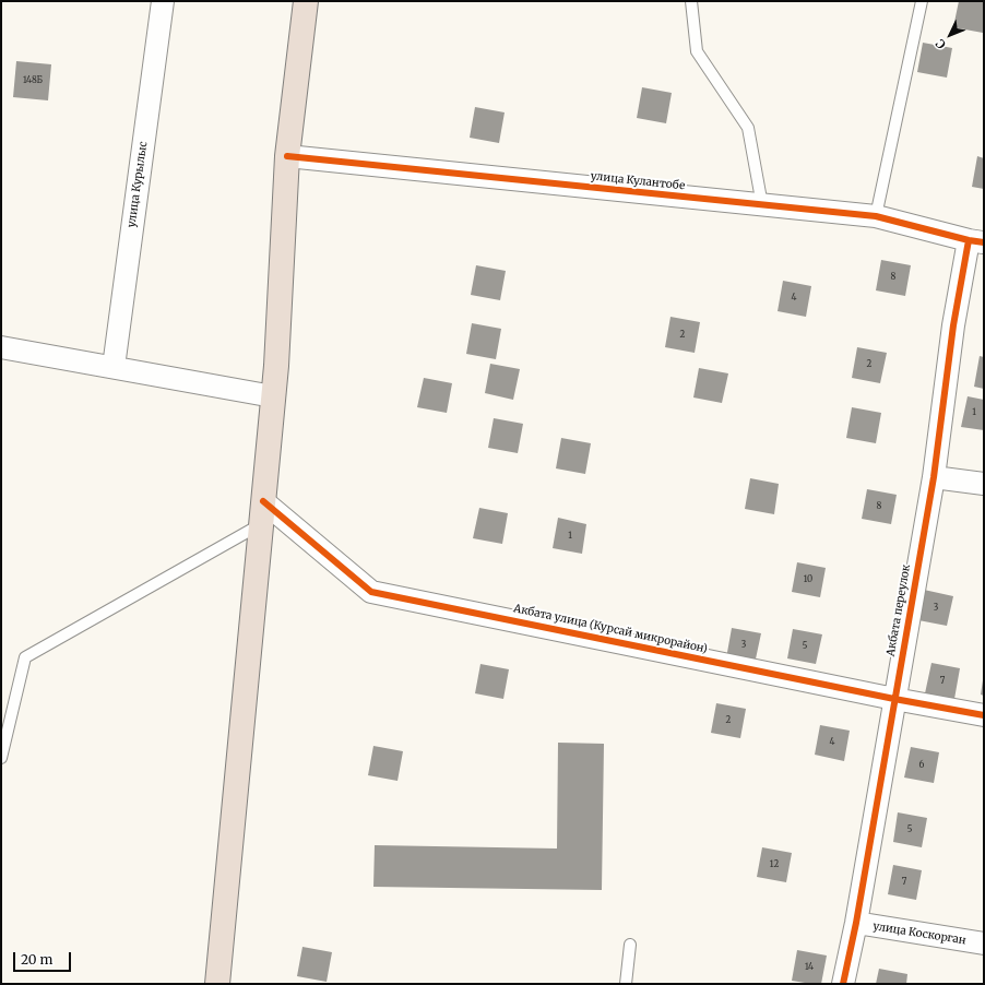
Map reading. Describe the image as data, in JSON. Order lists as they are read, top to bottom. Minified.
{"streets":{"street":["улица Кулантобе","улица Курылыс","Акбата переулок","Акбата улица (Курсай микрорайон)","улица Коскорган"]},"crossings":[["улица Кулантобе","Акбата переулок"],["Акбата переулок","Акбата улица (Курсай микрорайон)"],["Акбата переулок","улица Коскорган"]],"house_numbers":["148Б","8","4","2","2","1","8","1","10","3","3","5","7","2","4","6","5","12","7","14"],"scale_bar":"20 m","north":"bottom left"}
